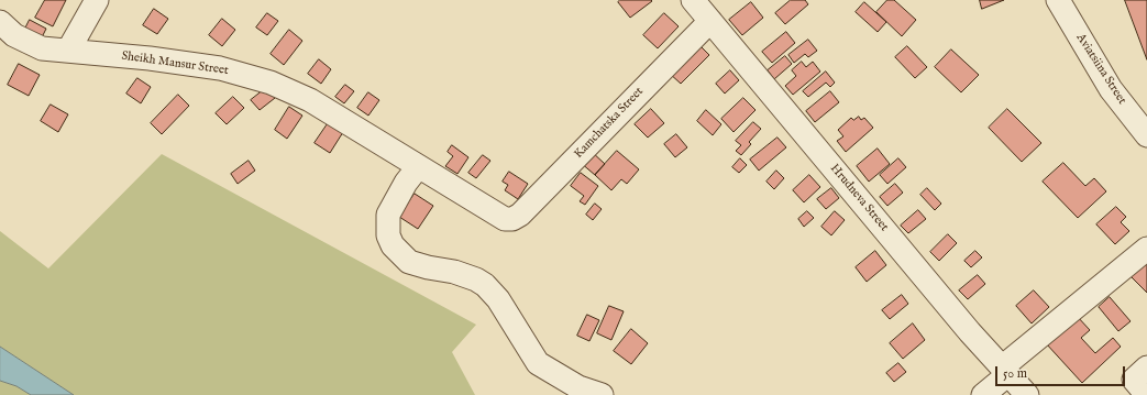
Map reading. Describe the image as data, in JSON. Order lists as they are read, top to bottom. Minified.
{"streets":{"street":["Sheikh Mansur Street","Aviatsiina Street","Kamchatska Street","Hrudneva Street"]},"crossings":[["Sheikh Mansur Street","Kamchatska Street"],["Kamchatska Street","Hrudneva Street"]],"scale_bar":"50 m"}
